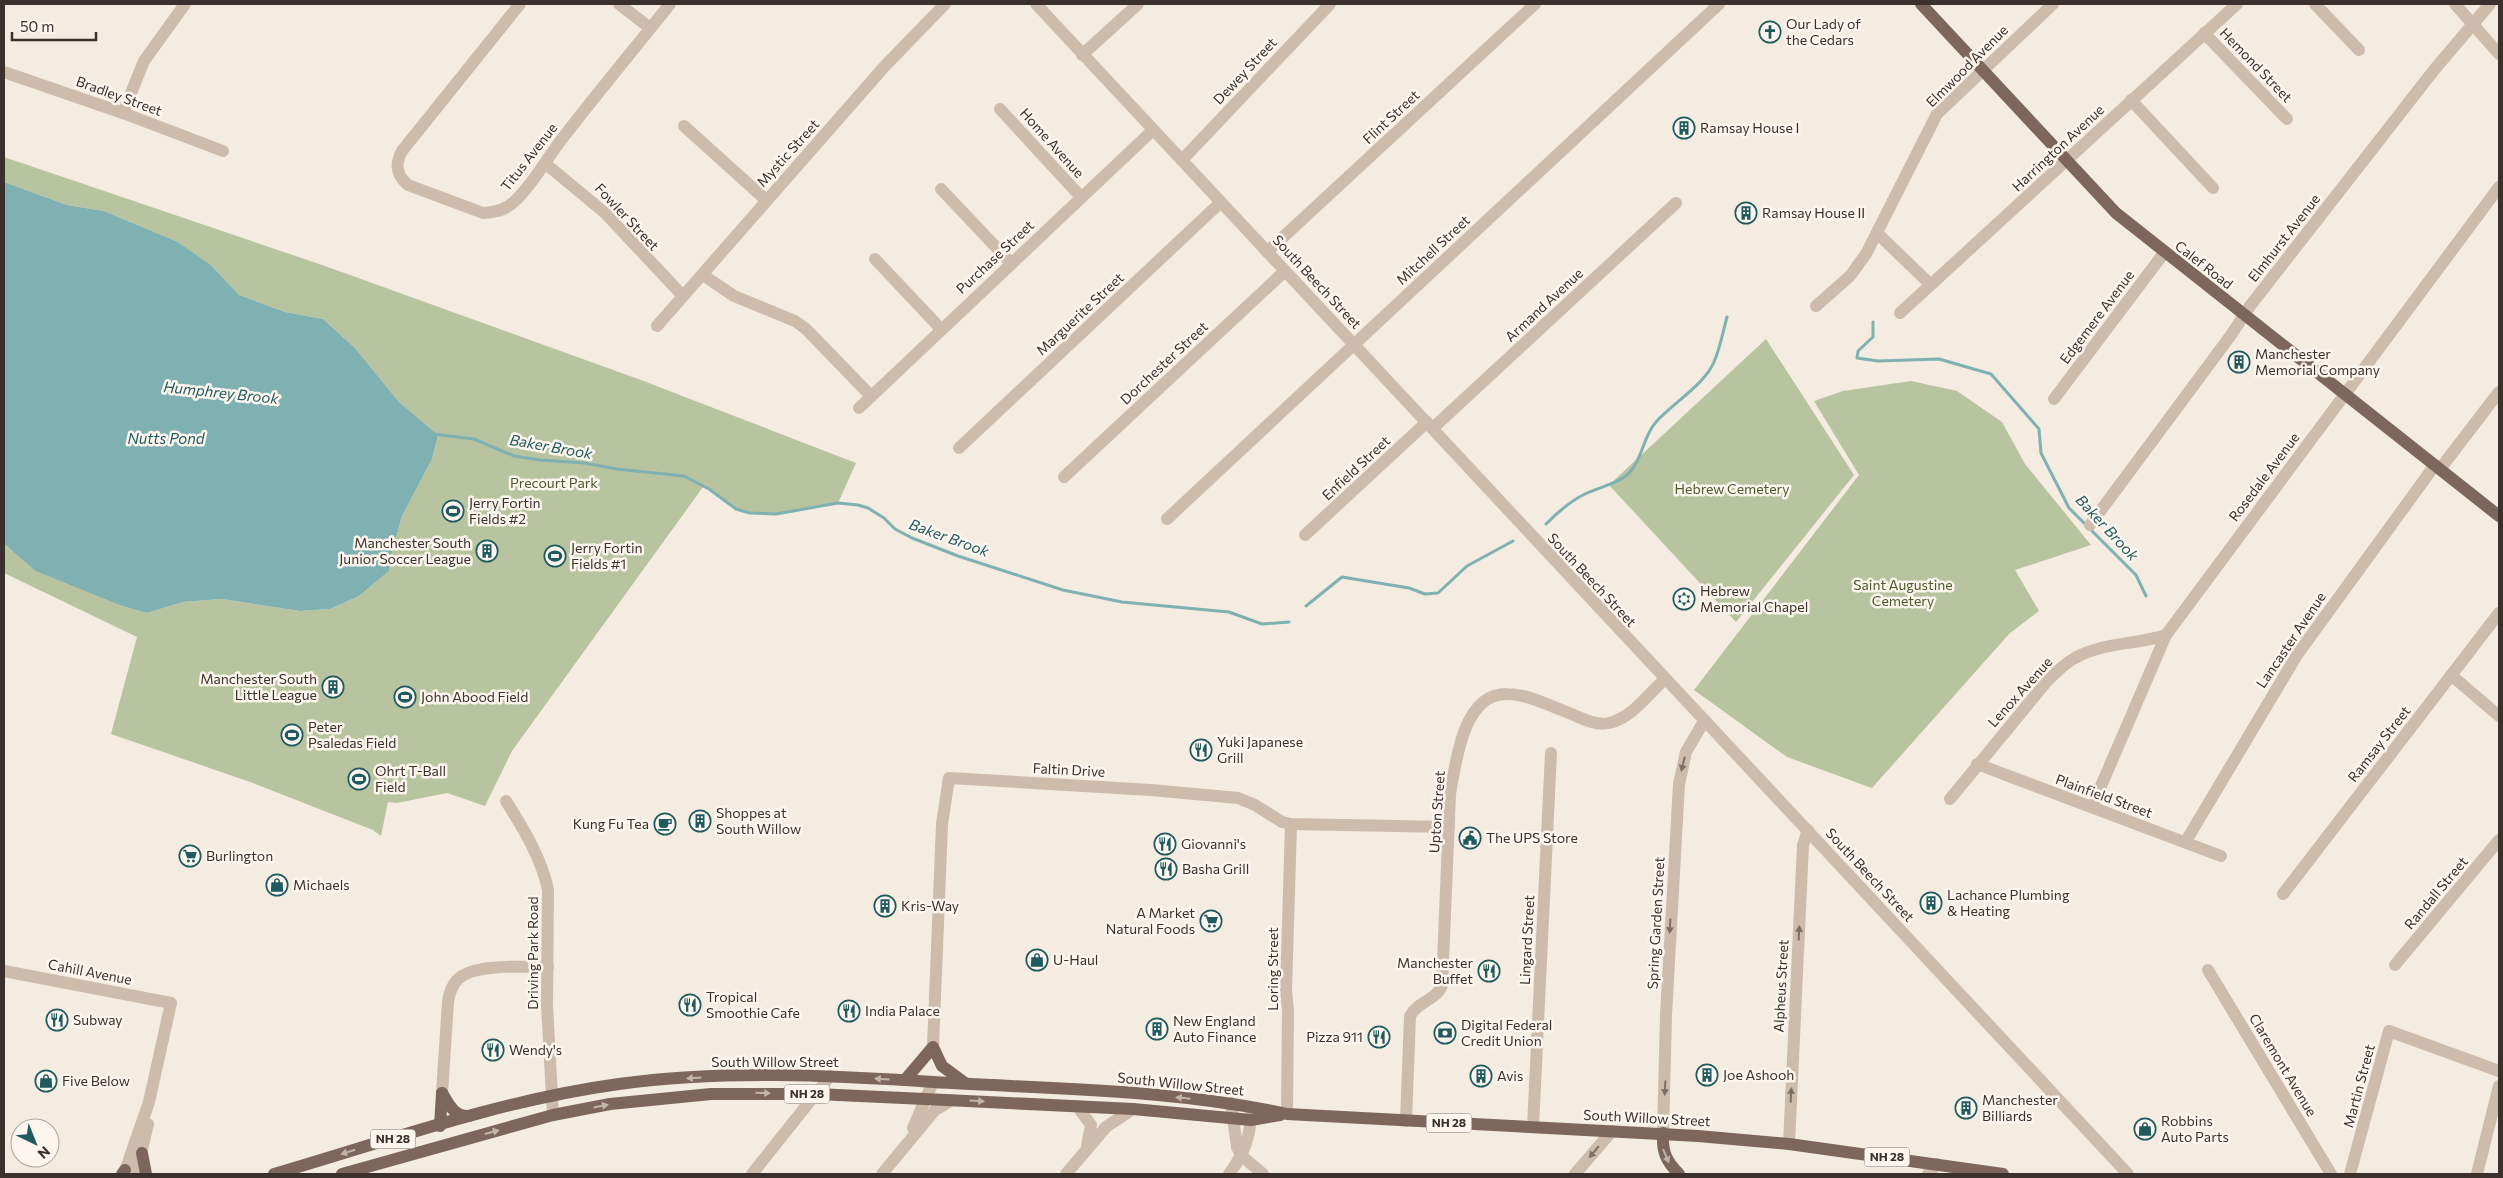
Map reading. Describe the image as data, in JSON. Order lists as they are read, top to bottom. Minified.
{"streets":{"main road":["Calef Road","South Willow Street","NH 28"],"street":["Hemond Street","Elmwood Avenue","Dewey Street","Bradley Street","Flint Street","Home Avenue","Harrington Avenue","Mystic Street","Titus Avenue","Fowler Street","Elmhurst Avenue","Mitchell Street","Purchase Street","South Beech Street","Armand Avenue","Marguerite Street","Edgemere Avenue","Dorchester Street","Enfield Street","Rosedale Avenue","Lancaster Avenue","Lenox Avenue","Ramsay Street","Faltin Drive","Plainfield Street","Upton Street","Randall Street","Spring Garden Street","Lingard Street","Driving Park Road","Loring Street","Cahill Avenue","Alpheus Street","Claremont Avenue","Martin Street"]},"crossings":[["Hemond Street","Harrington Avenue"],["Elmwood Avenue","Calef Road"],["Dewey Street","South Beech Street"],["Flint Street","South Beech Street"],["Home Avenue","Purchase Street"],["Harrington Avenue","Calef Road"],["Mystic Street","Fowler Street"],["Titus Avenue","Fowler Street"],["Elmhurst Avenue","Calef Road"],["Mitchell Street","South Beech Street"],["Purchase Street","South Beech Street"],["Calef Road","Edgemere Avenue"],["Calef Road","Rosedale Avenue"],["Calef Road","Lancaster Avenue"],["South Beech Street","Armand Avenue"],["South Beech Street","Marguerite Street"],["South Beech Street","Dorchester Street"],["South Beech Street","Enfield Street"],["South Beech Street","Upton Street"],["South Beech Street","Spring Garden Street"],["South Beech Street","Alpheus Street"],["Armand Avenue","Enfield Street"],["Rosedale Avenue","Lenox Avenue"],["Rosedale Avenue","Plainfield Street"],["Lancaster Avenue","Plainfield Street"],["Lenox Avenue","Plainfield Street"],["Faltin Drive","Upton Street"],["Faltin Drive","Loring Street"],["Upton Street","South Willow Street"],["Spring Garden Street","South Willow Street"],["Lingard Street","South Willow Street"],["Driving Park Road","South Willow Street"],["Loring Street","South Willow Street"],["Alpheus Street","South Willow Street"]],"one_way":["Spring Garden Street","Alpheus Street"],"water":["Humphrey Brook","Nutts Pond","Baker Brook"],"parks":["Precourt Park","Hebrew Cemetery","Saint Augustine Cemetery"],"places":{"church":["Our Lady of the Cedars"],"building":["Ramsay House I","Ramsay House II","Manchester Memorial Company","Manchester South Junior Soccer League","Manchester South Little League","Shoppes at South Willow","Lachance Plumbing & Heating","Kris-Way","New England Auto Finance","Joe Ashooh","Avis","Manchester Billiards"],"sports":["Jerry Fortin Fields #2","Jerry Fortin Fields #1","John Abood Field","Peter Psaledas Field","Ohrt T-Ball Field"],"synagogue":["Hebrew Memorial Chapel"],"restaurant":["Yuki Japanese Grill","Giovanni's","Basha Grill","Manchester Buffet","Tropical Smoothie Cafe","India Palace","Subway","Pizza 911","Wendy's"],"cafe":["Kung Fu Tea"],"public building":["The UPS Store"],"supermarket":["Burlington","A Market Natural Foods"],"shop":["Michaels","U-Haul","Five Below","Robbins Auto Parts"],"bank":["Digital Federal Credit Union"]},"scale_bar":"50 m","north":"bottom right"}
